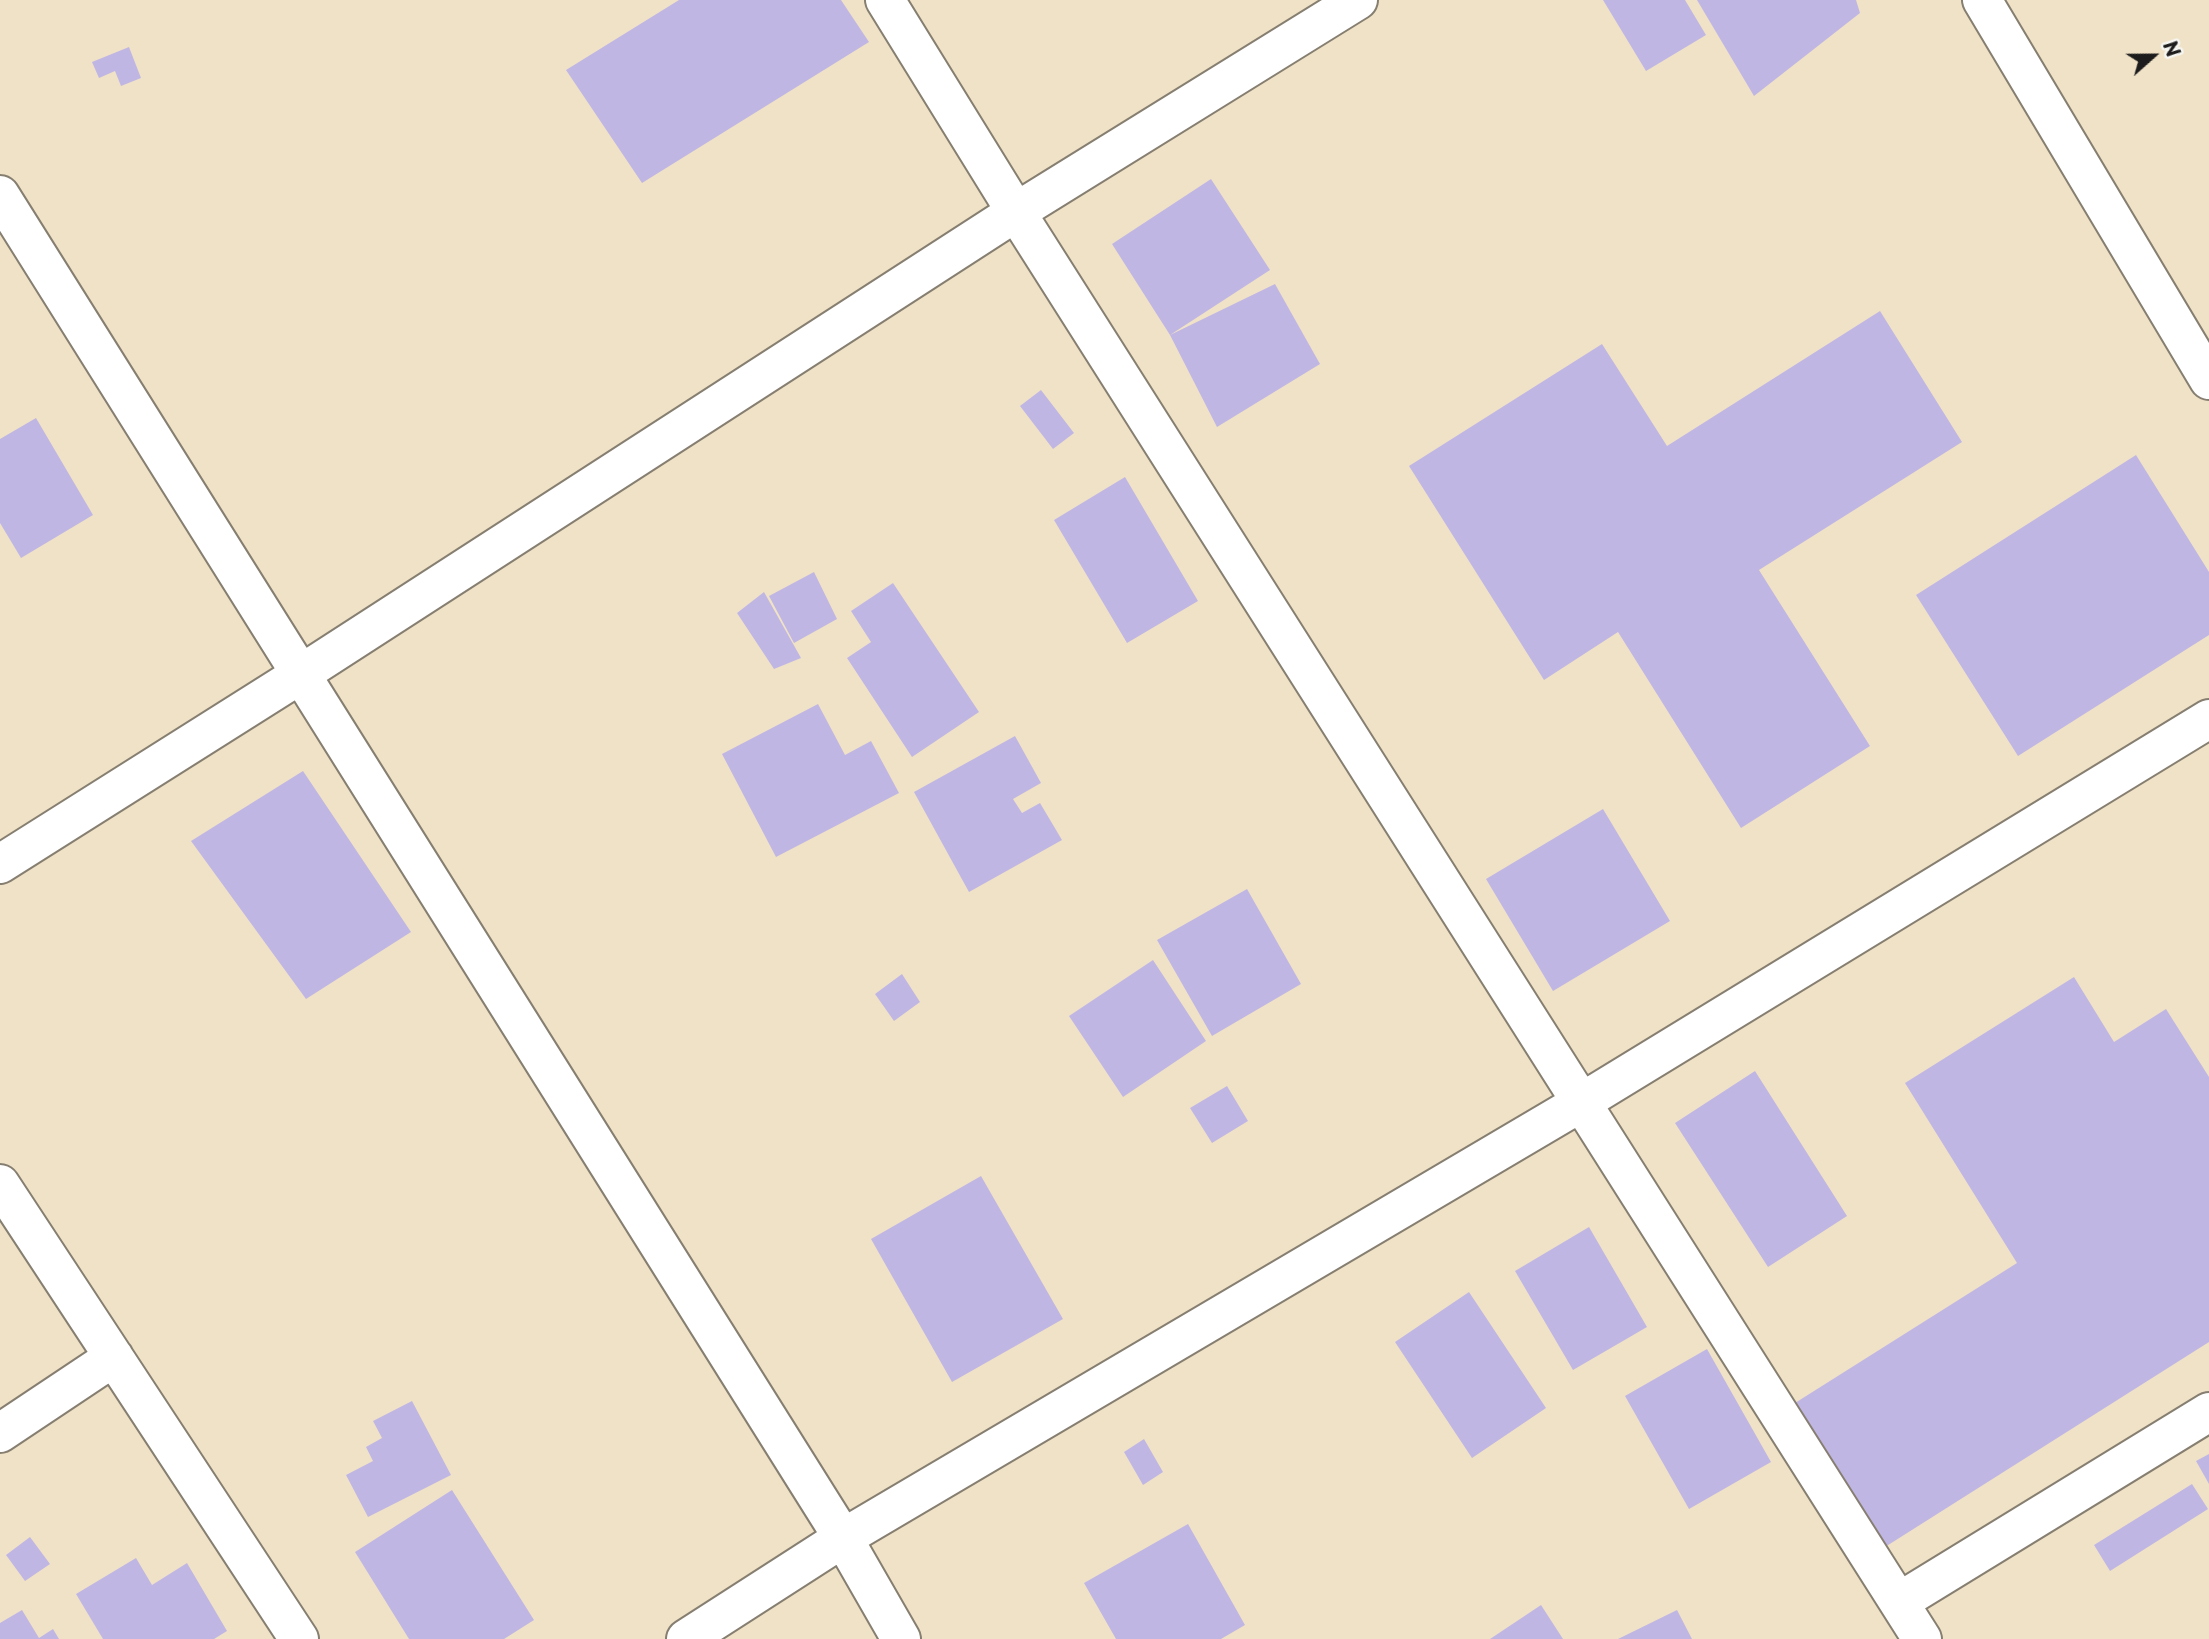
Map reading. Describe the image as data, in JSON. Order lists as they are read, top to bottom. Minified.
{"north":"right"}
